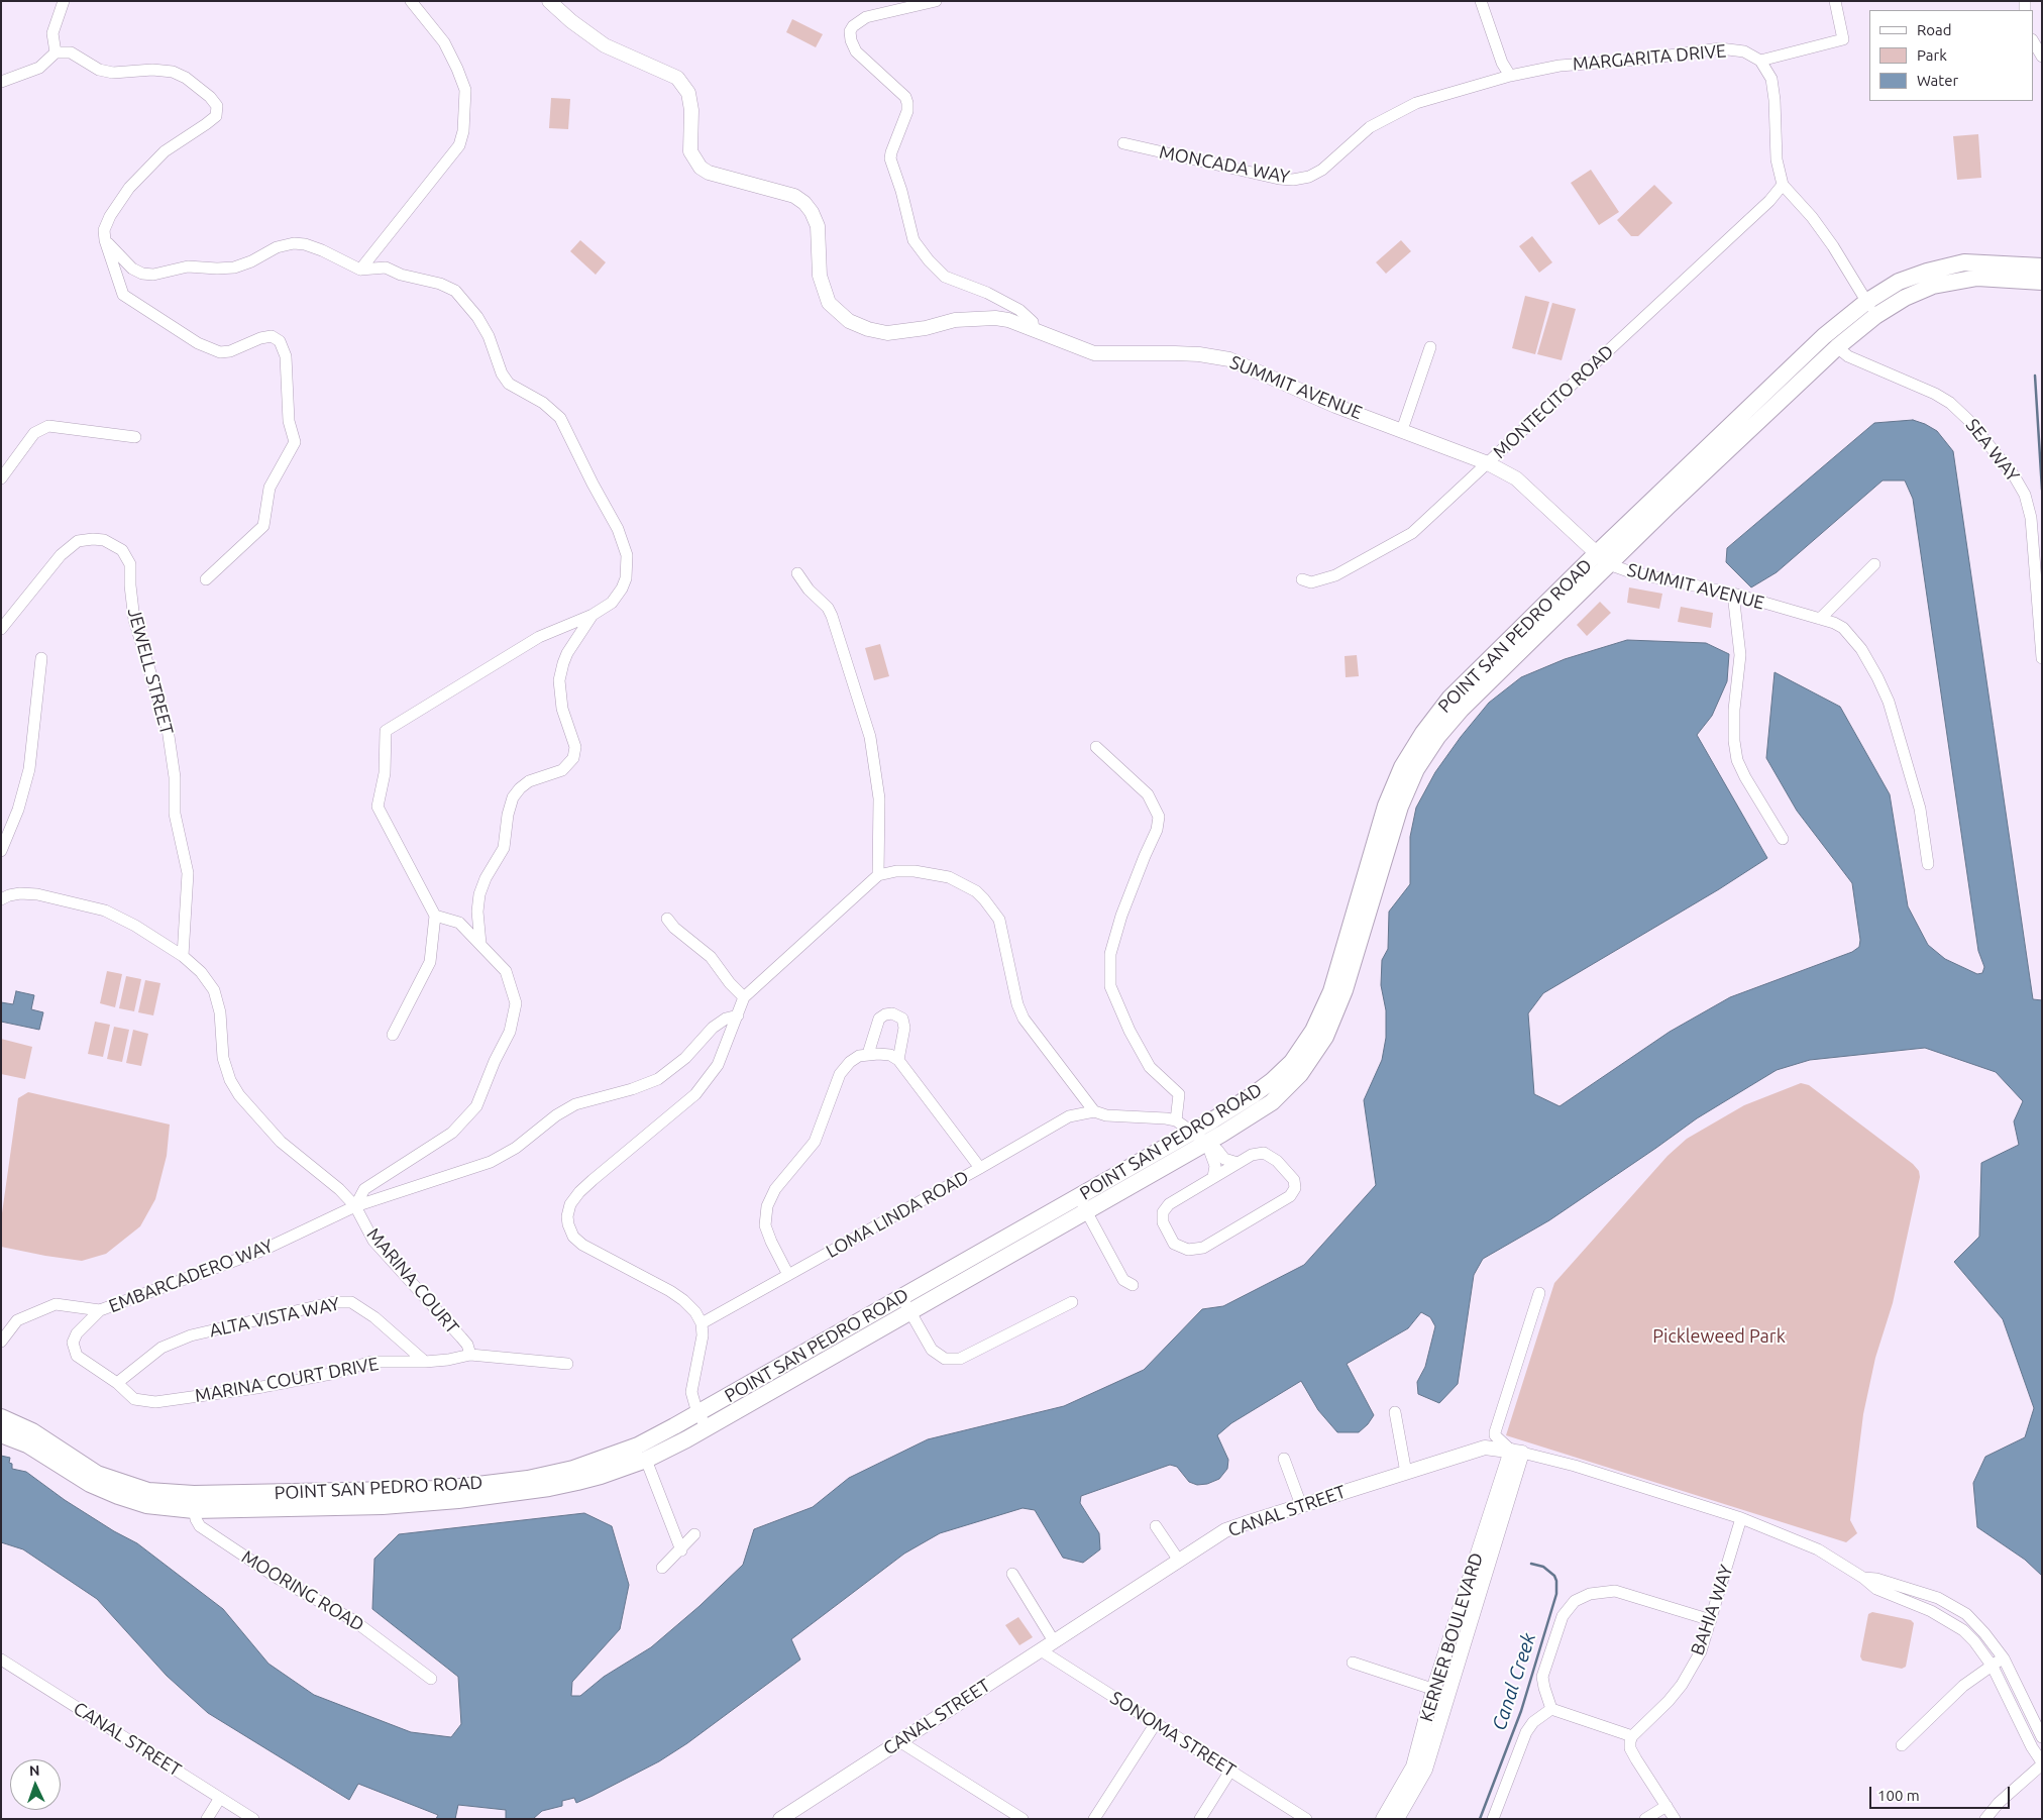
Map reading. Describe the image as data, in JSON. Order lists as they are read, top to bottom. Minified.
{"streets":{"main road":["POINT SAN PEDRO ROAD"],"street":["MARGARITA DRIVE","MONCADA WAY","SUMMIT AVENUE","MONTECITO ROAD","SEA WAY","JEWELL STREET","LOMA LINDA ROAD","EMBARCADERO WAY","MARINA COURT","ALTA VISTA WAY","MARINA COURT DRIVE","CANAL STREET","MOORING ROAD","BAHIA WAY","KERNER BOULEVARD","SONOMA STREET"]},"crossings":[["MARGARITA DRIVE","MONCADA WAY"],["SUMMIT AVENUE","MONTECITO ROAD"],["SUMMIT AVENUE","POINT SAN PEDRO ROAD"],["SEA WAY","POINT SAN PEDRO ROAD"],["POINT SAN PEDRO ROAD","MOORING ROAD"],["JEWELL STREET","MARINA COURT"],["EMBARCADERO WAY","MARINA COURT"],["EMBARCADERO WAY","MARINA COURT DRIVE"],["MARINA COURT","MARINA COURT DRIVE"],["ALTA VISTA WAY","MARINA COURT DRIVE"],["CANAL STREET","BAHIA WAY"],["CANAL STREET","KERNER BOULEVARD"],["CANAL STREET","SONOMA STREET"]],"water":["Canal Creek"],"parks":["Pickleweed Park"],"legend":["Road","Park","Water"],"scale_bar":"100 m","north":"top"}
